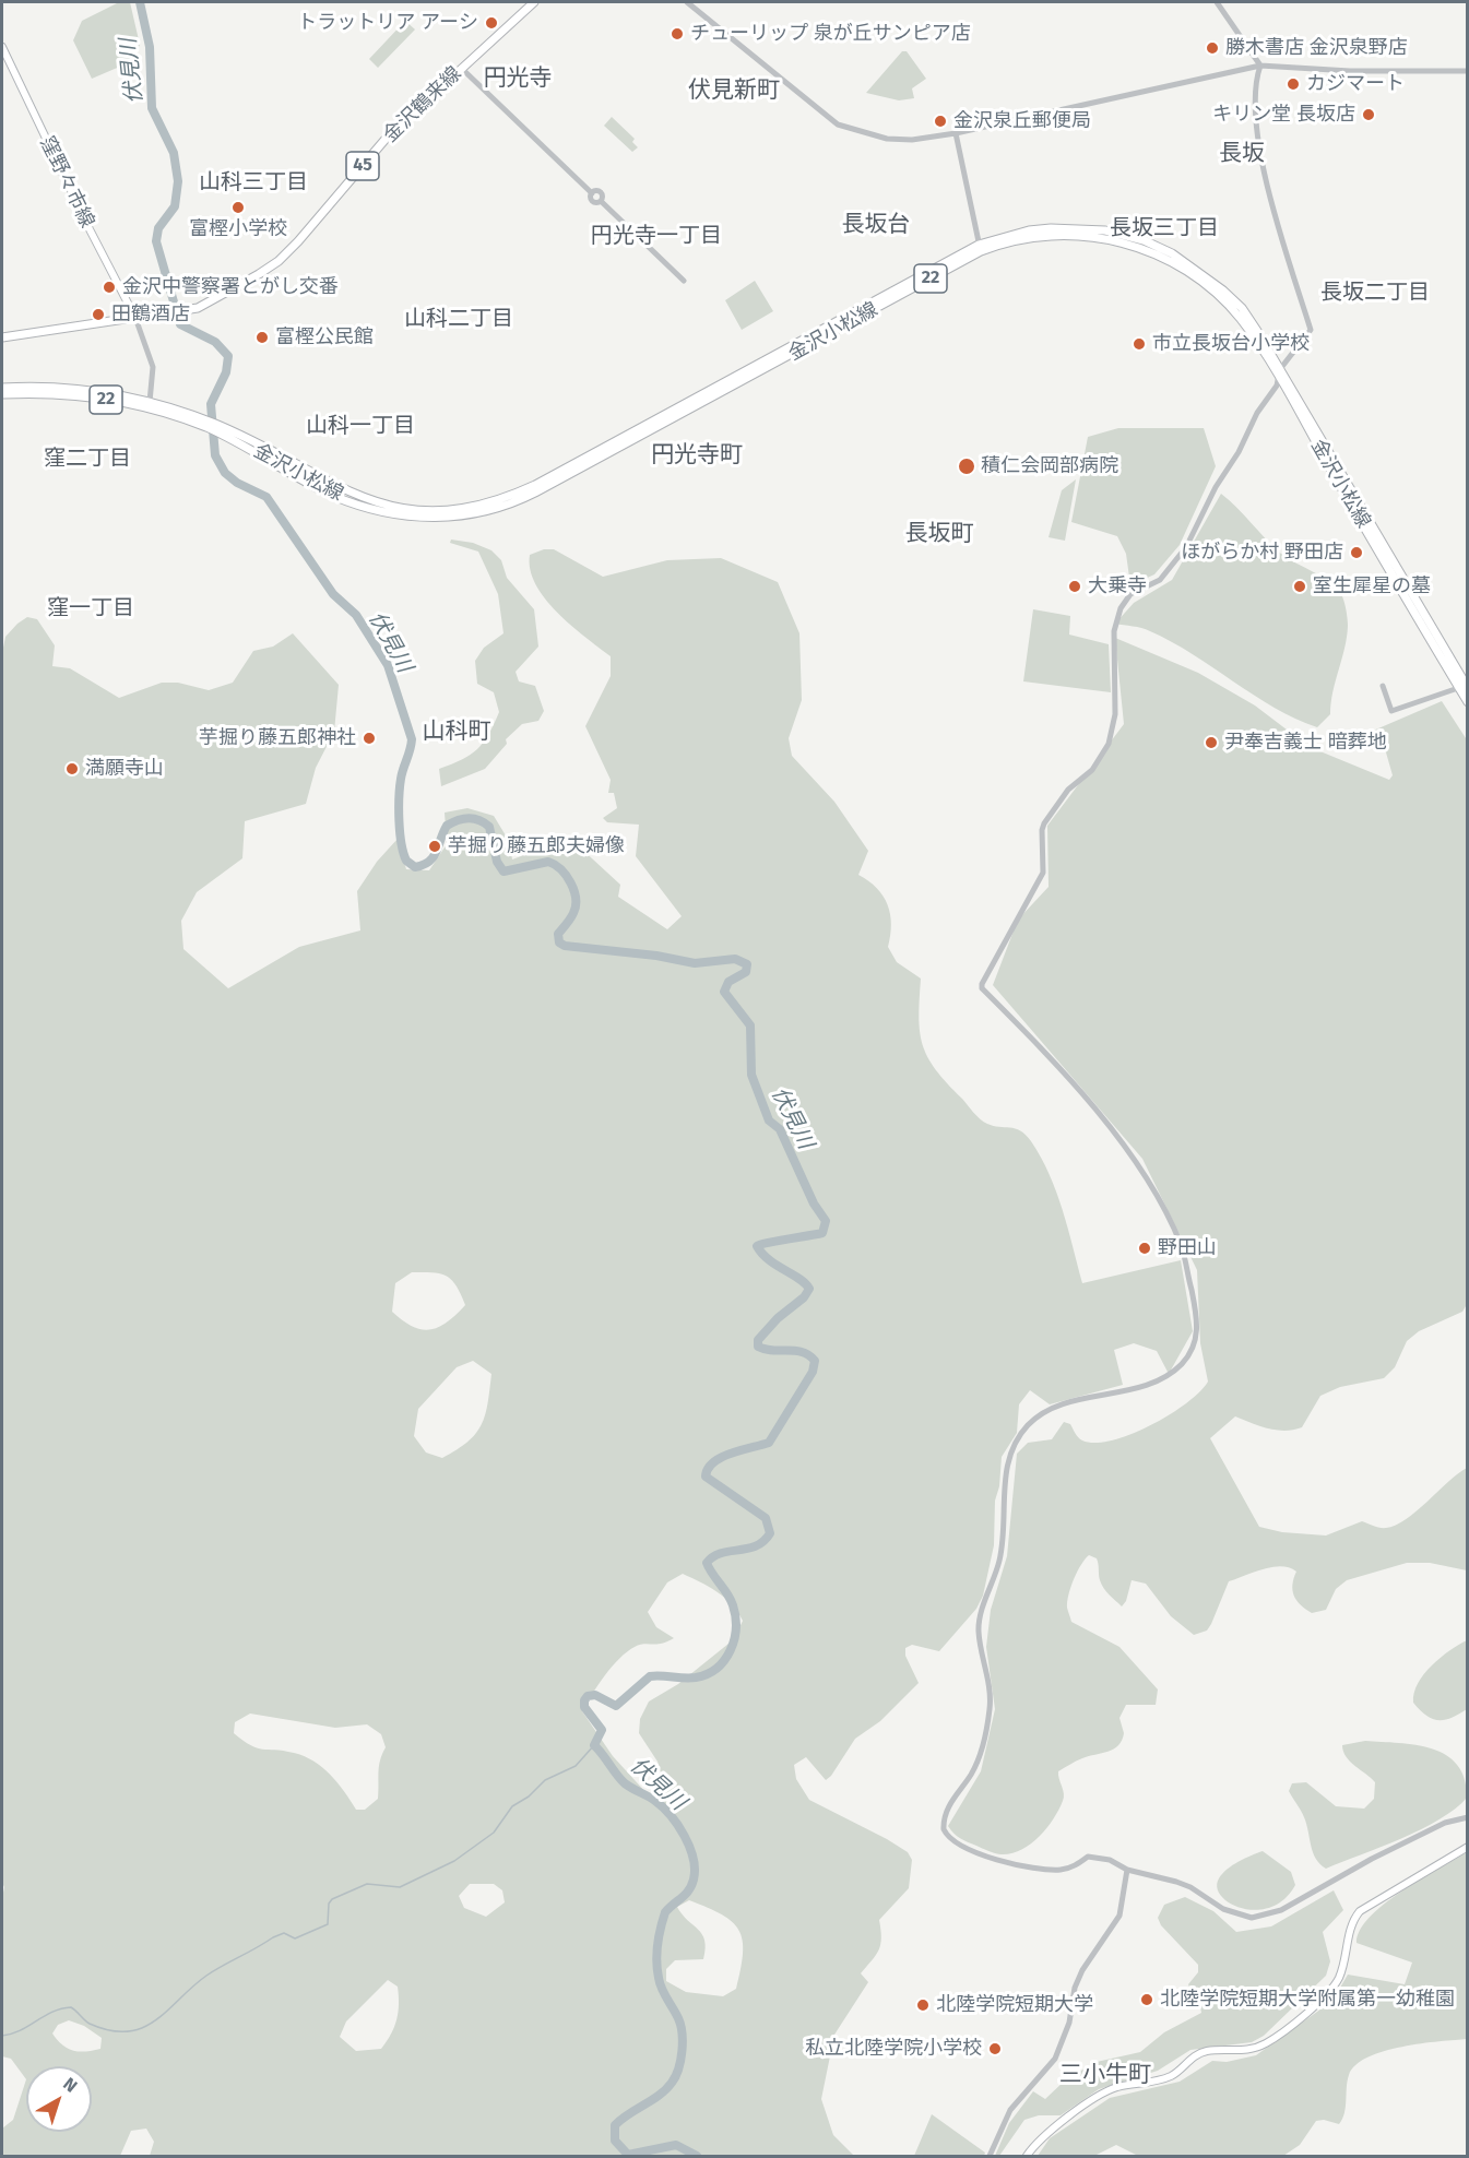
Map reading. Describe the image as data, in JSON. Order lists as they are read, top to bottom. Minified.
{"streets":{"main road":["金沢鶴来線","45","窪野々市線","22","金沢小松線"]},"crossings":[["金沢鶴来線","窪野々市線"]],"districts":["円光寺","伏見新町","長坂","山科三丁目","長坂台","長坂三丁目","円光寺一丁目","長坂二丁目","山科二丁目","山科一丁目","円光寺町","窪二丁目","長坂町","窪一丁目","山科町","三小牛町"],"water":["伏見川"],"places":["トラットリア アーシ","チューリップ 泉が丘サンピア店","勝木書店 金沢泉野店","カジマート","キリン堂 長坂店","金沢泉丘郵便局","富樫小学校","金沢中警察署とがし交番","田鶴酒店","富樫公民館","市立長坂台小学校","積仁会岡部病院","ほがらか村 野田店","大乗寺","室生犀星の墓","芋掘り藤五郎神社","尹奉吉義士 暗葬地","満願寺山","芋掘り藤五郎夫婦像","野田山","北陸学院短期大学附属第一幼稚園","北陸学院短期大学","私立北陸学院小学校"],"north":"top right"}
